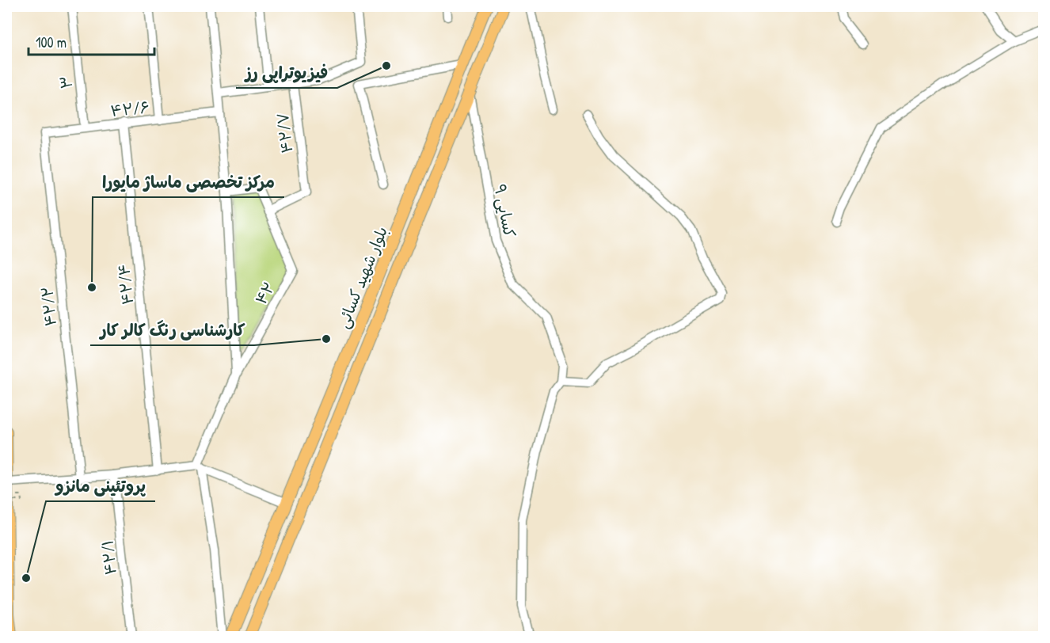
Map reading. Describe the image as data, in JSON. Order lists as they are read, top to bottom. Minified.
{"streets":{"main road":["بلوار شهید کسائی"],"street":["۳","۴۲/۶","۴۲/۷","۹ کسایی","۴۲/۴","۴۲","۴۲/۲","۴۲/۱"]},"crossings":[["۳","۴۲/۶"],["۴۲/۶","۴۲/۴"],["۴۲/۶","۴۲"],["۴۲/۶","۴۲/۲"],["۴۲/۷","۴۲"],["۹ کسایی","بلوار شهید کسائی"]],"places":["فیزیوتراپی رز","مرکز تخصصی ماساژ مایورا","کارشناسی رنگ کالر کار","پروتئینی مانزو"],"scale_bar":"100 m"}
